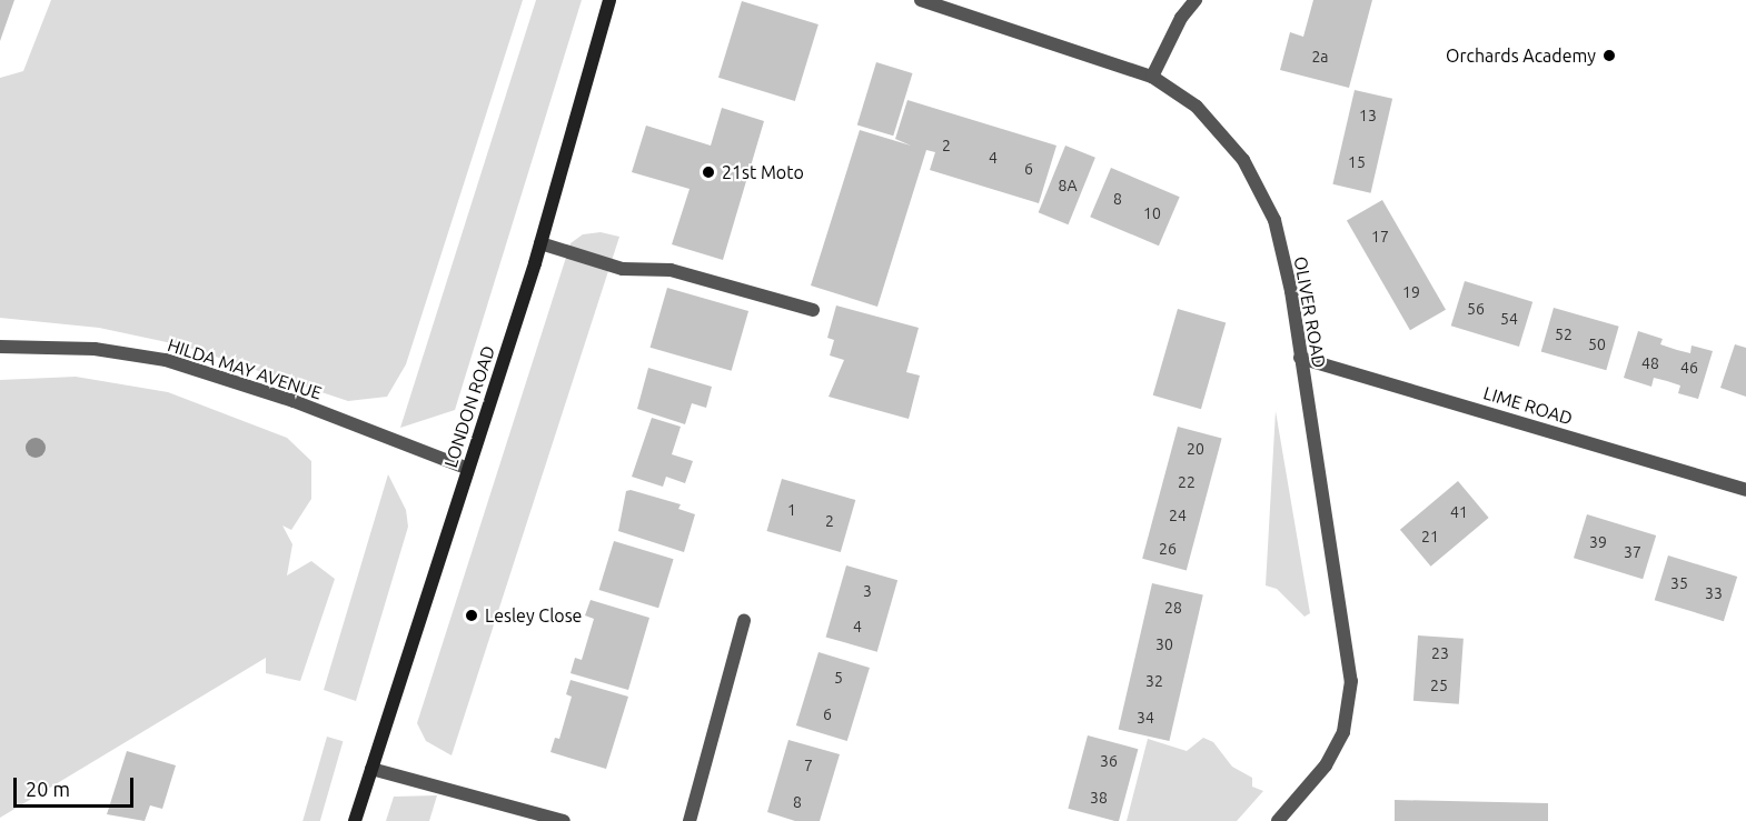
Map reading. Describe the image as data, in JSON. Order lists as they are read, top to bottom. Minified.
{"streets":{"main road":["LONDON ROAD"],"street":["OLIVER ROAD","HILDA MAY AVENUE","LIME ROAD"]},"crossings":[["OLIVER ROAD","LIME ROAD"],["HILDA MAY AVENUE","LONDON ROAD"]],"places":["Orchards Academy","21st Moto","Lesley Close"],"house_numbers":["2a","13","2","4","15","6","8A","8","10","17","19","56","54","52","50","48","46","20","22","1","41","24","2","21","39","26","37","35","3","33","28","4","30","23","5","32","25","6","34","36","7","38","8"],"scale_bar":"20 m"}
